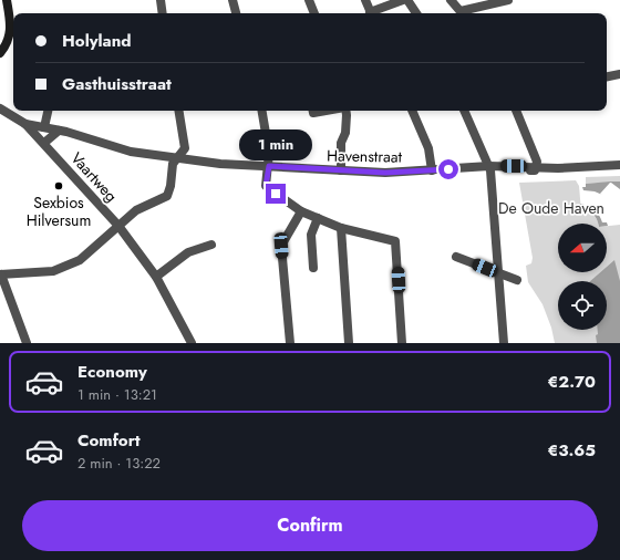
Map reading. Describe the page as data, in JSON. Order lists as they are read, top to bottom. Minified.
{"streets":{"street":["Havenstraat","Vaartweg"]},"crossings":[["Havenstraat","Vaartweg"]],"parks":["De Oude Haven"],"places":["Sexbios Hilversum"],"north":"left","page":{"banner":["Holyland","Gasthuisstraat"],"bubble":"1 min","list":[{"name":"Economy","note":"1 min · 13:21","value":"€2.70"},{"name":"Comfort","note":"2 min · 13:22","value":"€3.65"}],"buttons":"Confirm"}}
